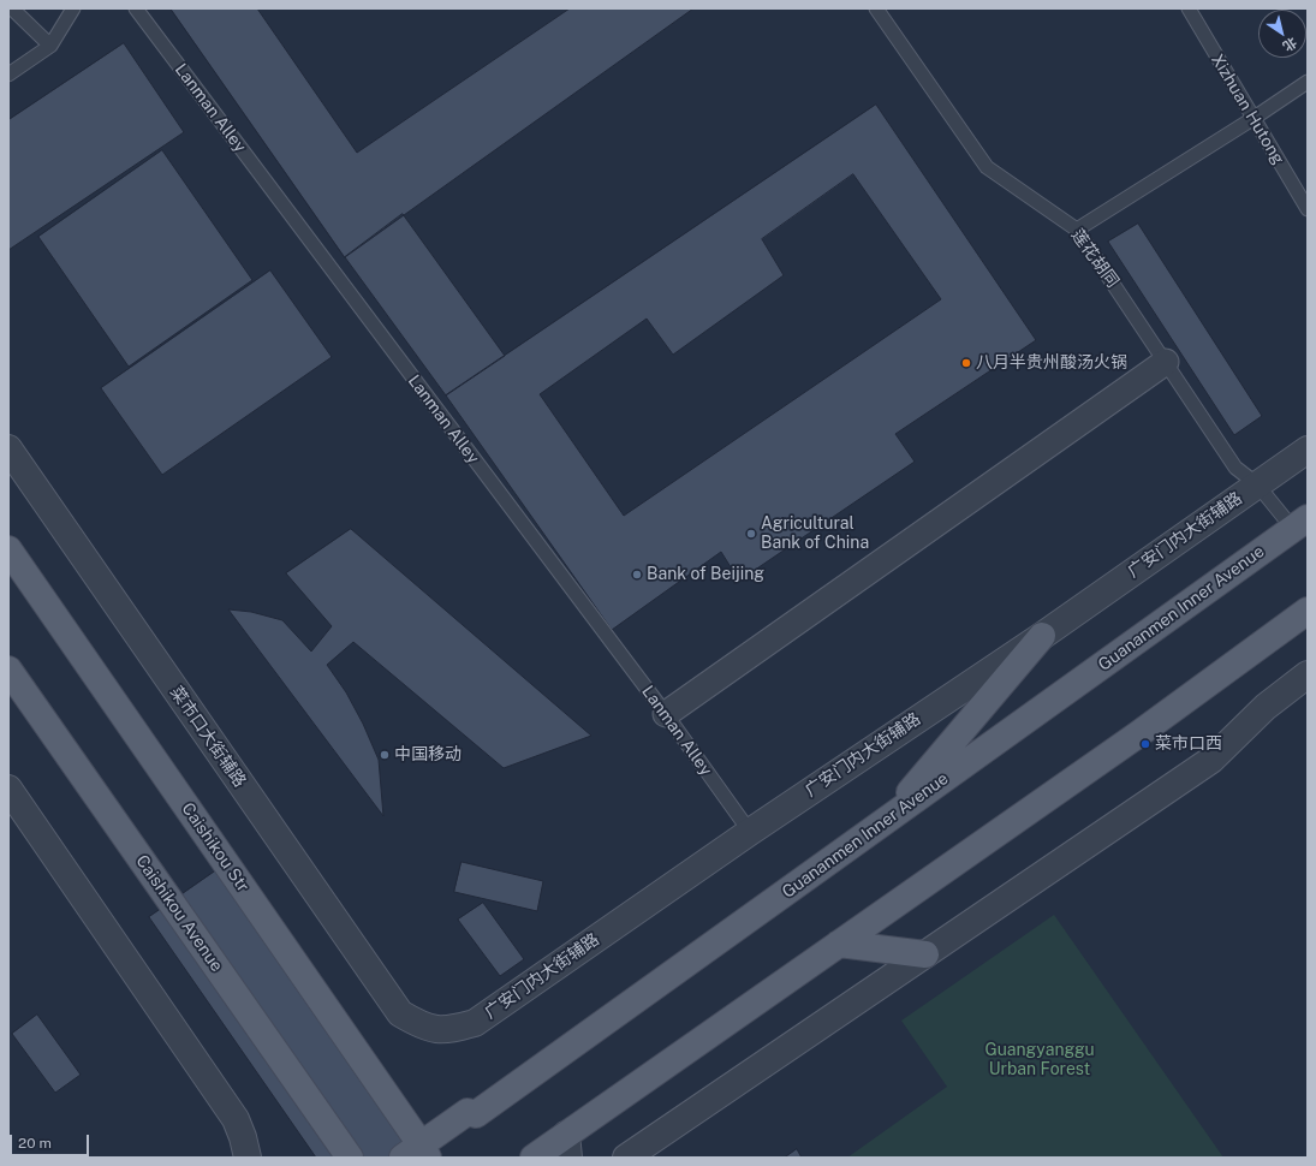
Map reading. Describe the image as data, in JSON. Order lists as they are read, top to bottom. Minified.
{"streets":{"main road":["Guananmen Inner Avenue","Caishikou Str","Caishikou Avenue"],"street":["广安门内大街辅路","菜市口大街辅路"],"lane":["Lanman Alley","Xizhuan Hutong","莲花胡同"]},"crossings":[["Lanman Alley","广安门内大街辅路"],["莲花胡同","广安门内大街辅路"],["莲花胡同","Guananmen Inner Avenue"],["广安门内大街辅路","菜市口大街辅路"],["Guananmen Inner Avenue","Caishikou Str"]],"parks":["Guangyanggu Urban Forest"],"places":["八月半贵州酸汤火锅","Agricultural Bank of China","Bank of Beijing","菜市口西","中国移动"],"scale_bar":"20 m","north":"bottom right"}
